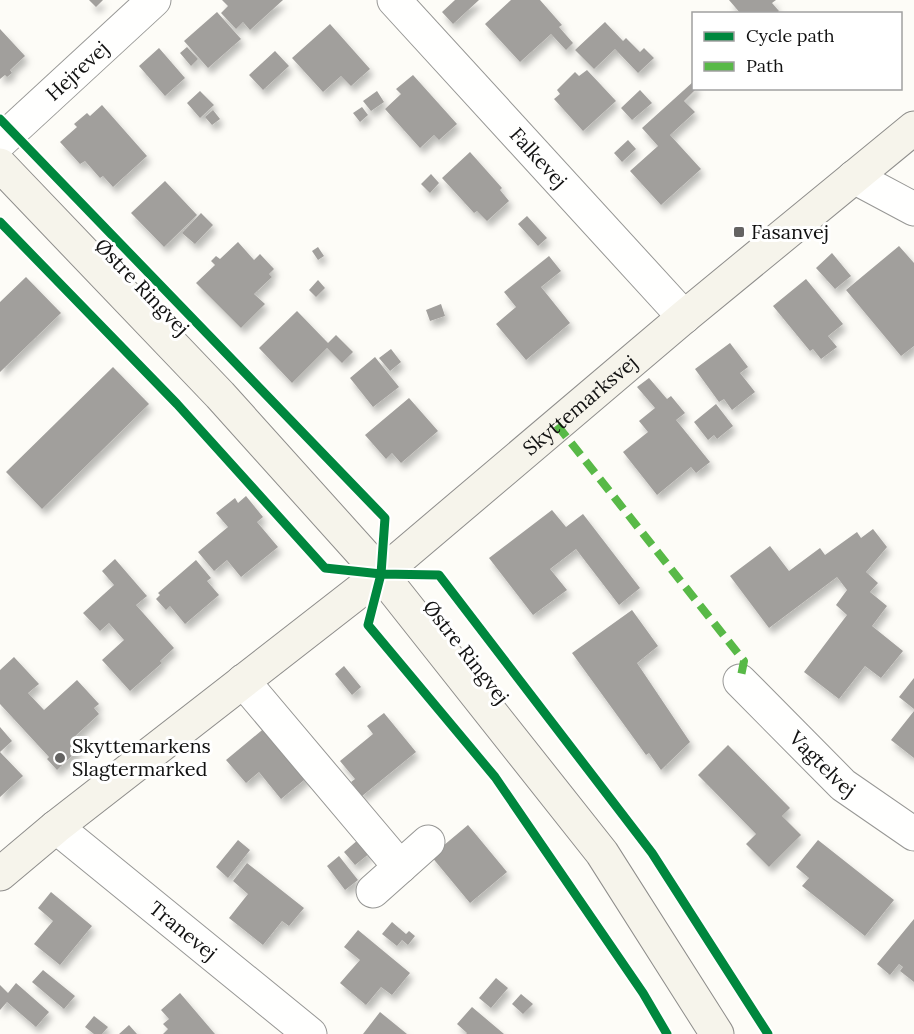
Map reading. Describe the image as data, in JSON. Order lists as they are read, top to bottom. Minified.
{"streets":{"street":["Hejrevej","Falkevej","Østre Ringvej","Skyttemarksvej","Vagtelvej","Tranevej"]},"crossings":[["Falkevej","Skyttemarksvej"],["Østre Ringvej","Skyttemarksvej"],["Skyttemarksvej","Tranevej"]],"places":{"transit":["Fasanvej"],"other":["Skyttemarkens Slagtermarked"]},"legend":["Cycle path","Path"]}
